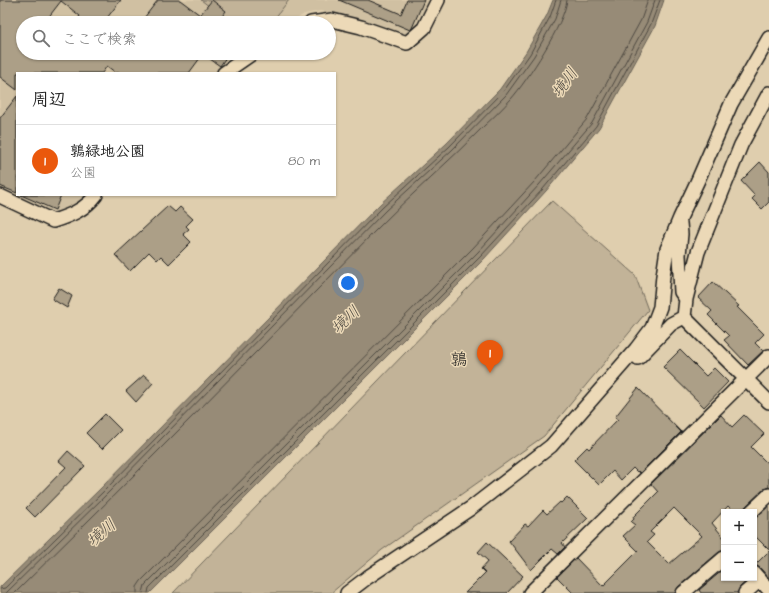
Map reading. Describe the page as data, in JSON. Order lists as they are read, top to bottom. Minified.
{"districts":["鶉"],"water":["境川"],"page":{"search":"ここで検索","heading":"周辺","list":[{"mark":"1","name":"鶉緑地公園","note":"公園","value":"80 m"}],"pins":"1","map_buttons":["+","−"]}}
